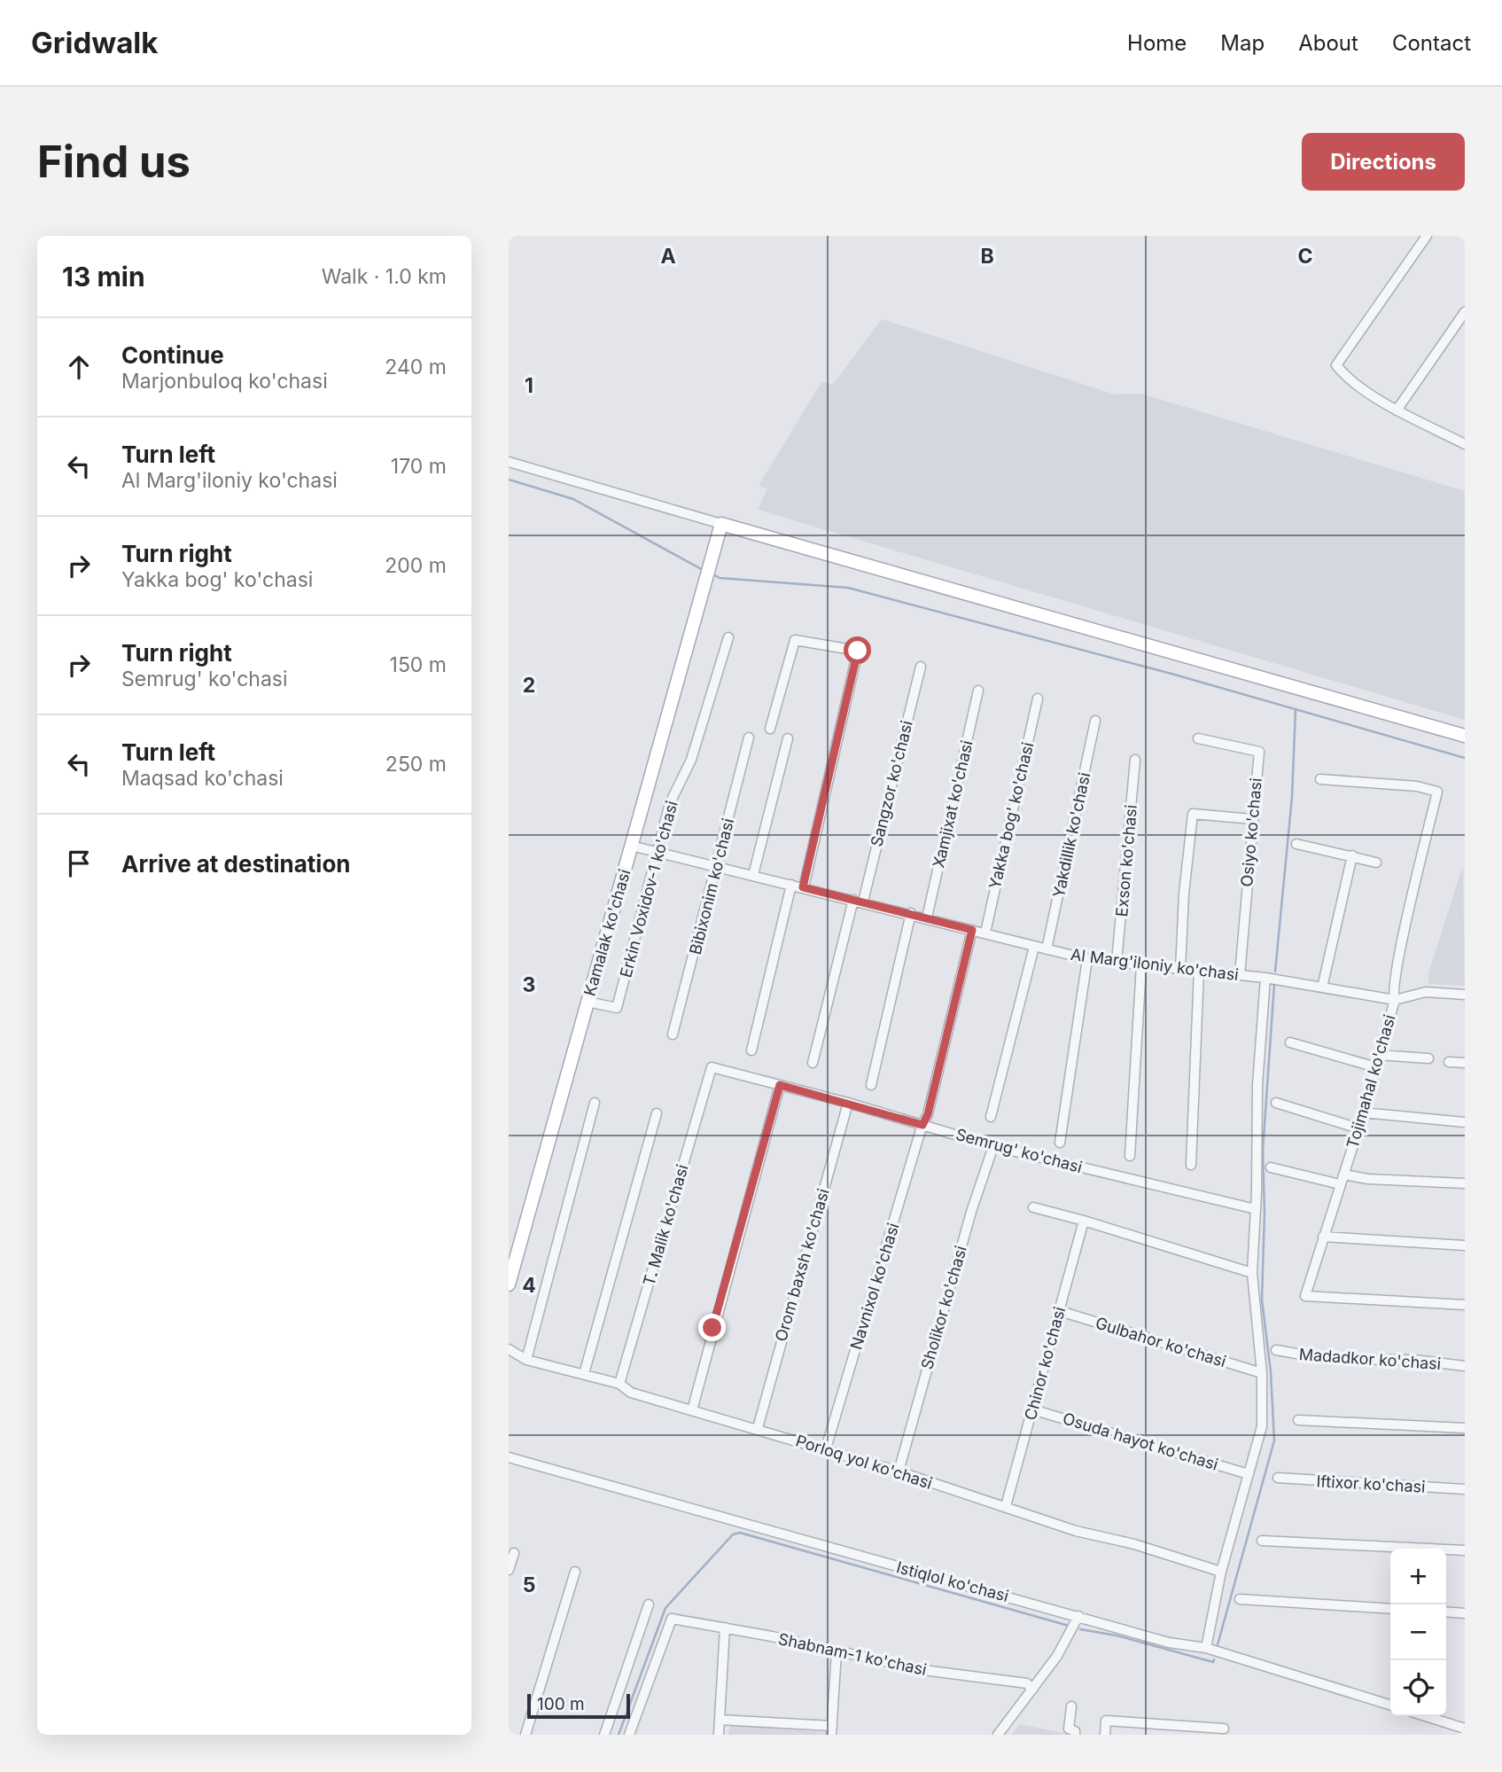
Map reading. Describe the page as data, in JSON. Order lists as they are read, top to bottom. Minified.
{"streets":{"main road":["Kamalak ko'chasi"],"street":["Sangzor ko'chasi","Xamjixat ko'chasi","Yakka bog' ko'chasi","Osiyo ko'chasi","Yakdillik ko'chasi","Exson ko'chasi","Bibixonim ko'chasi","Erkin Voxidov-1 ko'chasi","Al Marg'iloniy ko'chasi","Tojimahal ko'chasi","Semrug' ko'chasi","T. Malik ko'chasi","Orom baxsh ko'chasi","Navnixol ko'chasi","Sholikor ko'chasi","Gulbahor ko'chasi","Madadkor ko'chasi","Chinor ko'chasi","Osuda hayot ko'chasi","Porloq yol ko'chasi","Iftixor ko'chasi","Istiqlol ko'chasi","Shabnam-1 ko'chasi"]},"crossings":[["Sangzor ko'chasi","Al Marg'iloniy ko'chasi"],["Xamjixat ko'chasi","Al Marg'iloniy ko'chasi"],["Yakka bog' ko'chasi","Al Marg'iloniy ko'chasi"],["Osiyo ko'chasi","Al Marg'iloniy ko'chasi"],["Yakdillik ko'chasi","Al Marg'iloniy ko'chasi"],["Exson ko'chasi","Al Marg'iloniy ko'chasi"],["Bibixonim ko'chasi","Al Marg'iloniy ko'chasi"],["Erkin Voxidov-1 ko'chasi","Kamalak ko'chasi"],["Erkin Voxidov-1 ko'chasi","Al Marg'iloniy ko'chasi"],["Kamalak ko'chasi","Al Marg'iloniy ko'chasi"],["Al Marg'iloniy ko'chasi","Tojimahal ko'chasi"],["Semrug' ko'chasi","T. Malik ko'chasi"],["Semrug' ko'chasi","Orom baxsh ko'chasi"],["Semrug' ko'chasi","Navnixol ko'chasi"],["Semrug' ko'chasi","Sholikor ko'chasi"],["T. Malik ko'chasi","Porloq yol ko'chasi"],["Orom baxsh ko'chasi","Porloq yol ko'chasi"],["Navnixol ko'chasi","Porloq yol ko'chasi"],["Sholikor ko'chasi","Porloq yol ko'chasi"],["Gulbahor ko'chasi","Chinor ko'chasi"],["Chinor ko'chasi","Osuda hayot ko'chasi"],["Chinor ko'chasi","Porloq yol ko'chasi"]],"scale_bar":"100 m","page":{"header":"Gridwalk","nav":["Home","Map","About","Contact"],"buttons":"Directions","title":"Find us","heading":["13 min","Walk · 1.0 km"],"list":[["Continue","Marjonbuloq ko'chasi","240 m"],["Turn left","Al Marg'iloniy ko'chasi","170 m"],["Turn right","Yakka bog' ko'chasi","200 m"],["Turn right","Semrug' ko'chasi","150 m"],["Turn left","Maqsad ko'chasi","250 m"],"Arrive at destination"],"map_buttons":["+","−"],"scale":"100 m"},"grid":{"columns":["A","B","C"],"rows":["1","2","3","4","5"]}}
